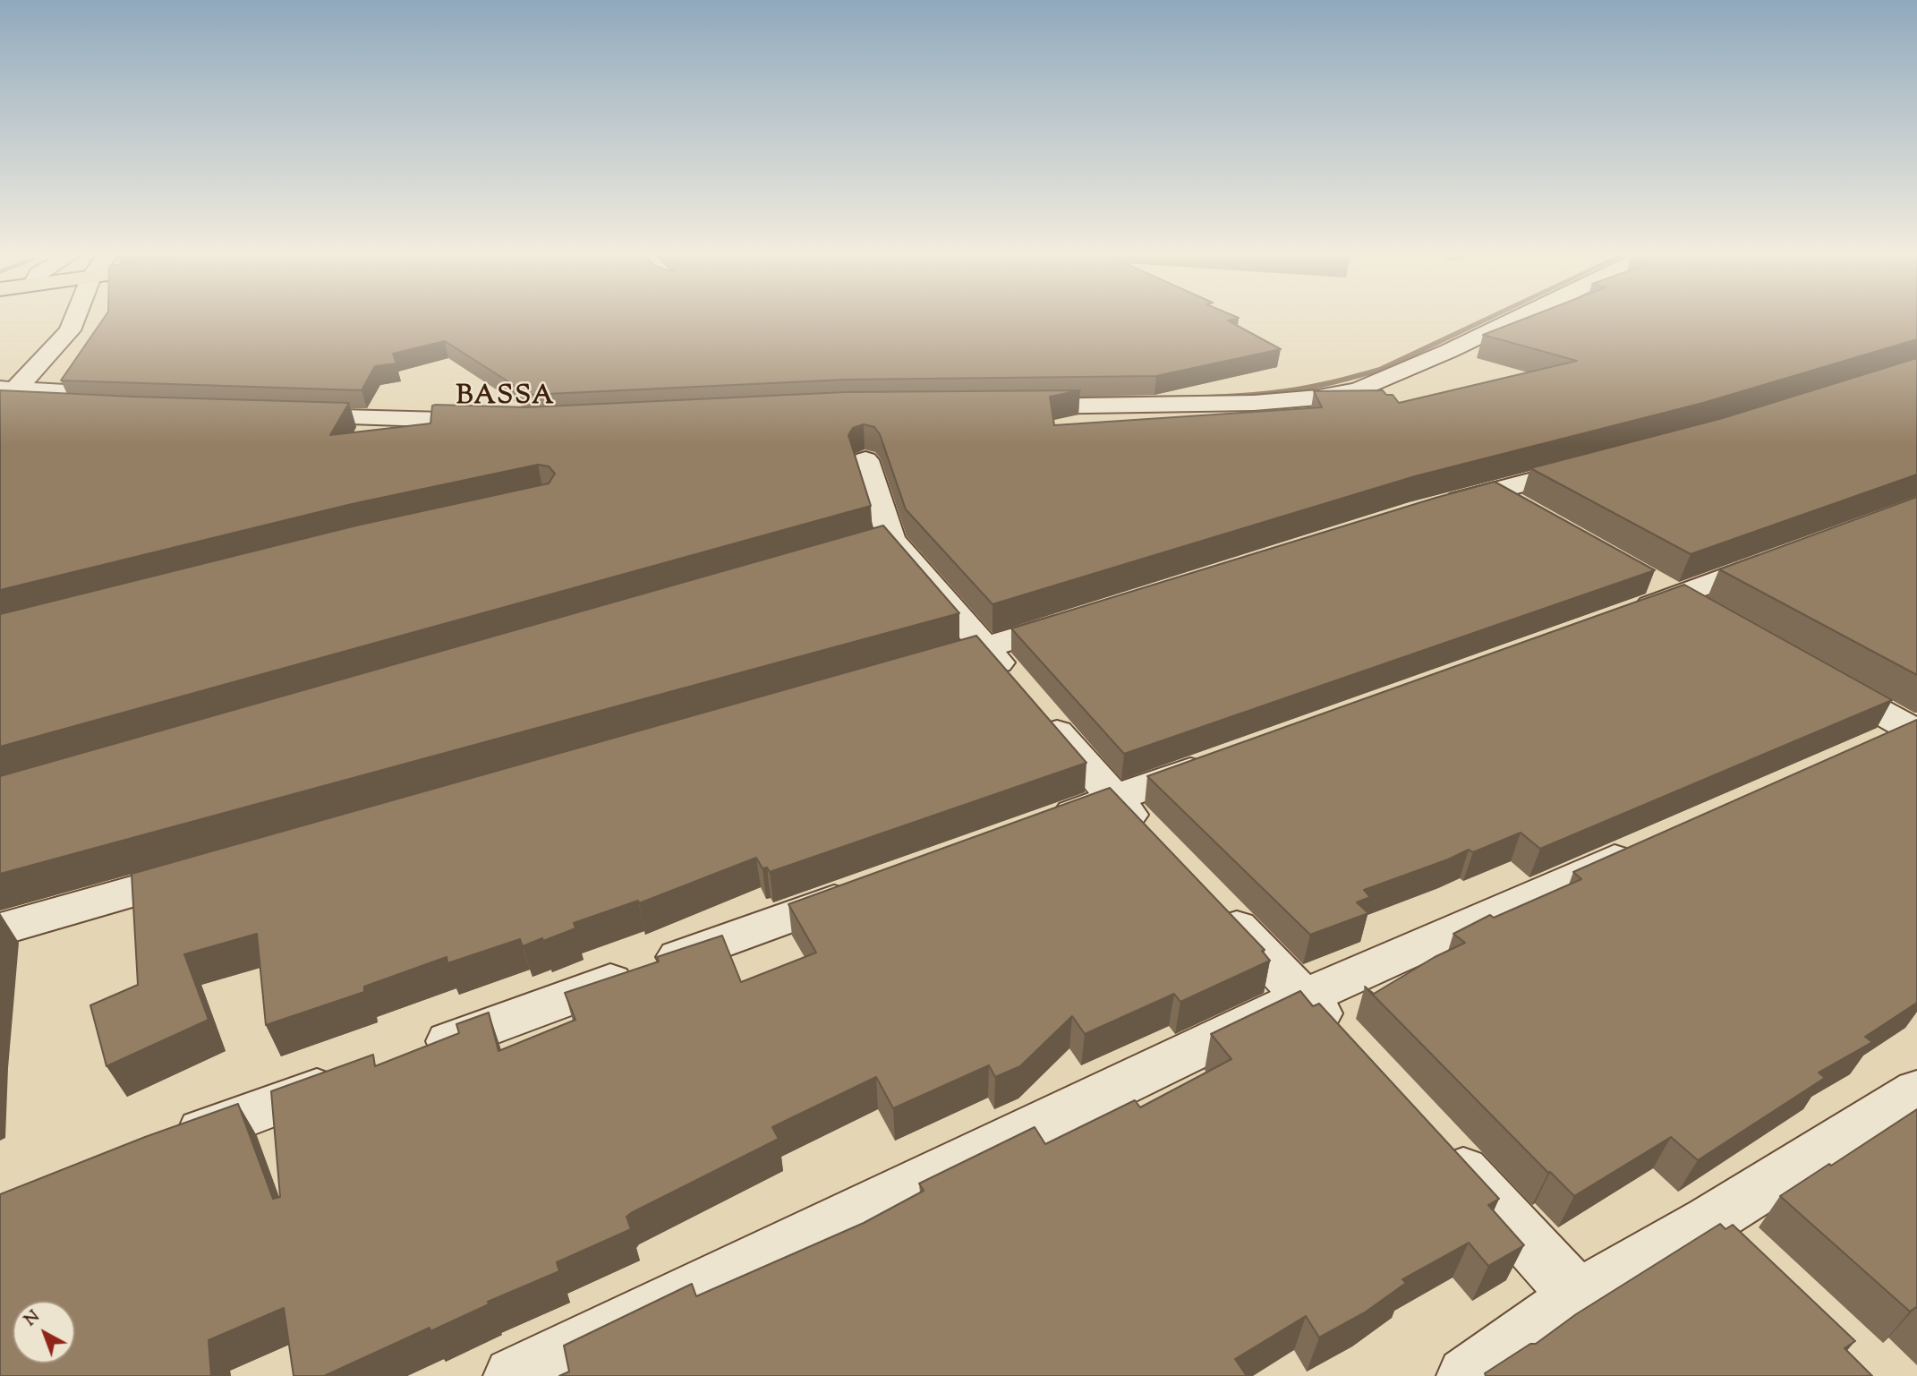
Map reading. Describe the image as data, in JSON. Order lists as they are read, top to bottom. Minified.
{"districts":["BASSA"],"north":"top left"}
